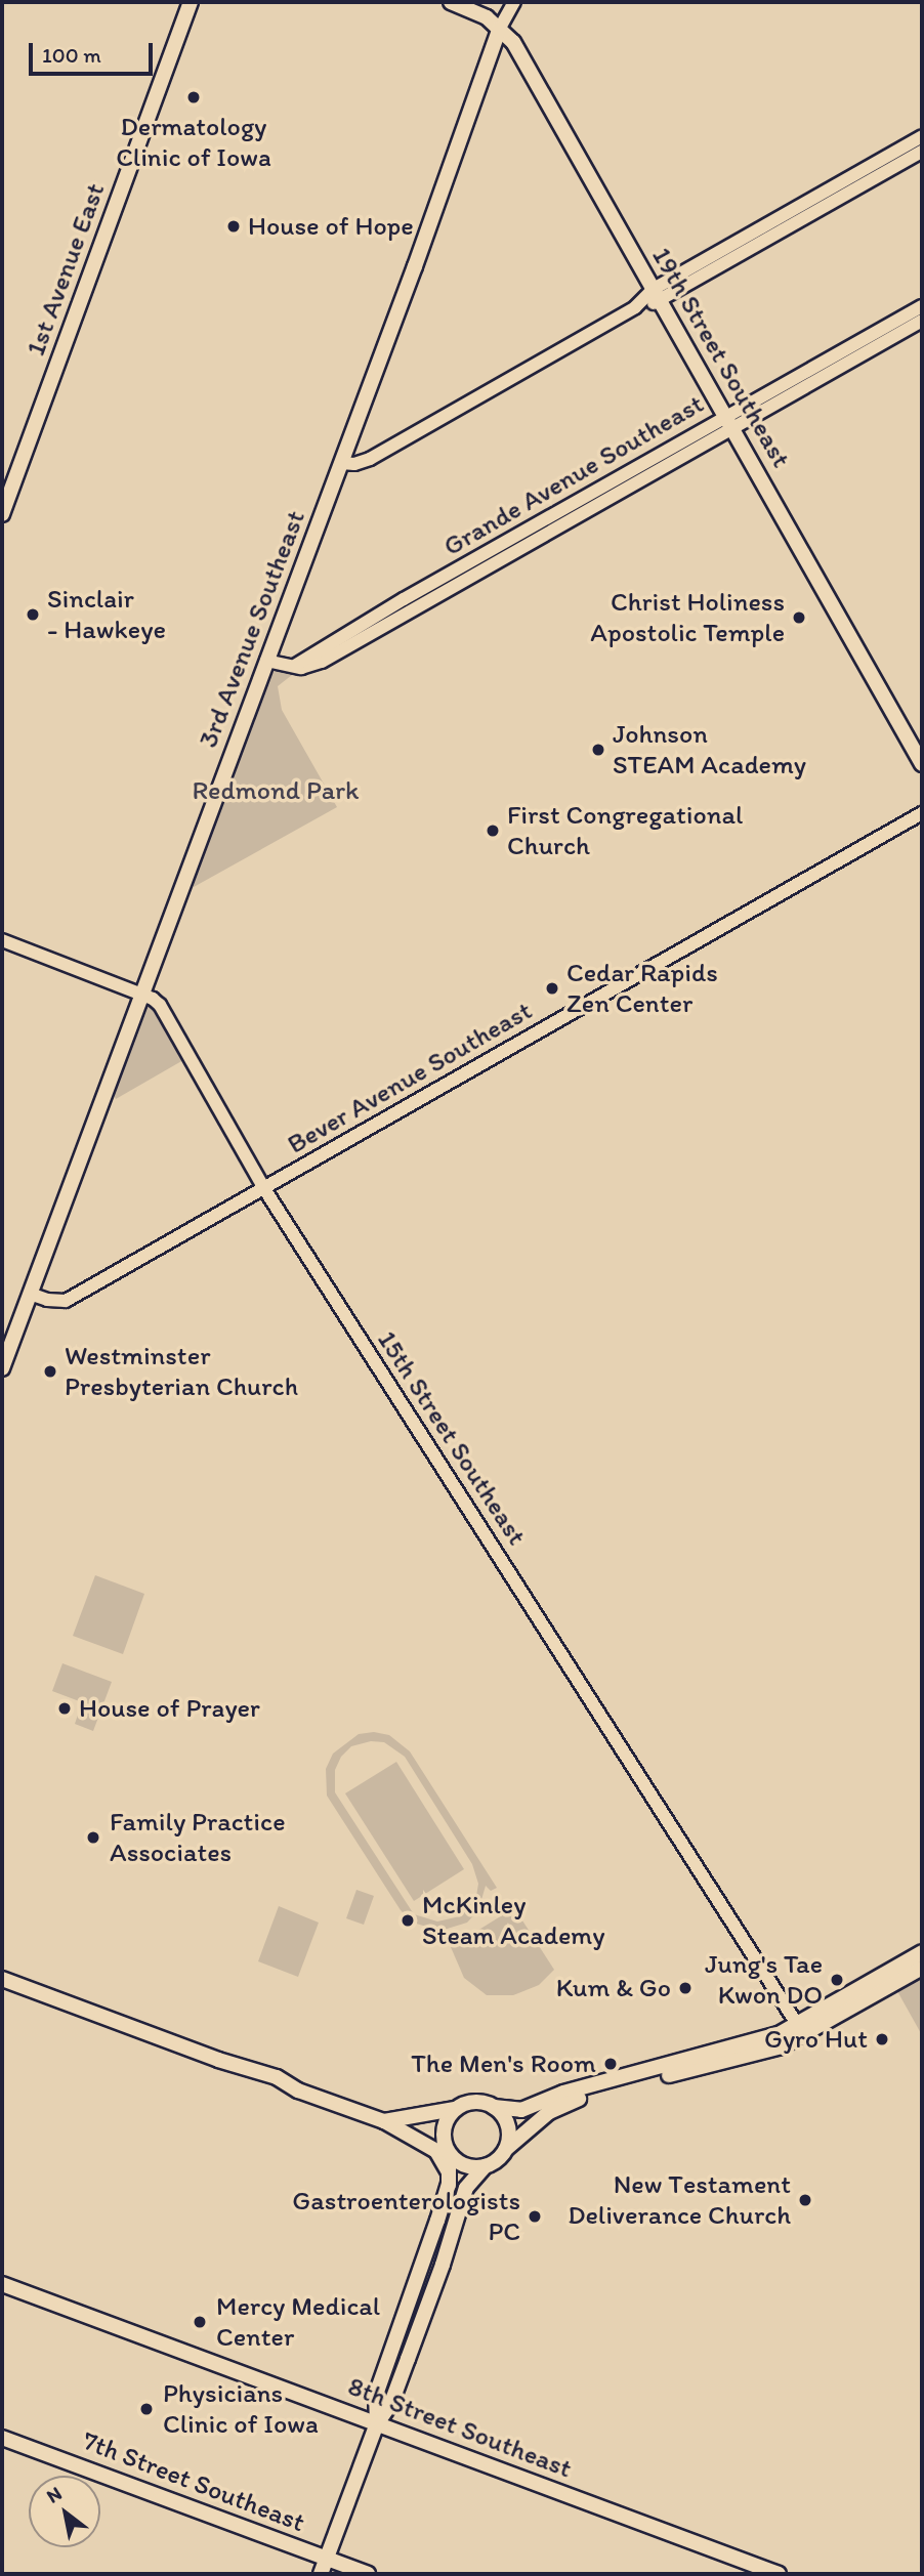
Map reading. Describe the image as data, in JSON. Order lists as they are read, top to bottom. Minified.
{"streets":{"main road":["1st Avenue East","19th Street Southeast","3rd Avenue Southeast","8th Street Southeast","7th Street Southeast"],"street":["Grande Avenue Southeast","Bever Avenue Southeast","15th Street Southeast"]},"crossings":[["19th Street Southeast","Grande Avenue Southeast"],["19th Street Southeast","3rd Avenue Southeast"],["Grande Avenue Southeast","3rd Avenue Southeast"],["3rd Avenue Southeast","Bever Avenue Southeast"],["3rd Avenue Southeast","15th Street Southeast"],["Bever Avenue Southeast","15th Street Southeast"]],"parks":["Redmond Park"],"places":["Dermatology Clinic of Iowa","House of Hope","Sinclair - Hawkeye","Christ Holiness Apostolic Temple","Johnson STEAM Academy","First Congregational Church","Cedar Rapids Zen Center","Westminster Presbyterian Church","House of Prayer","Family Practice Associates","McKinley Steam Academy","Jung's Tae Kwon DO","Kum & Go","Gyro Hut","The Men's Room","New Testament Deliverance Church","Gastroenterologists PC","Mercy Medical Center","Physicians Clinic of Iowa"],"scale_bar":"100 m","north":"top left"}
